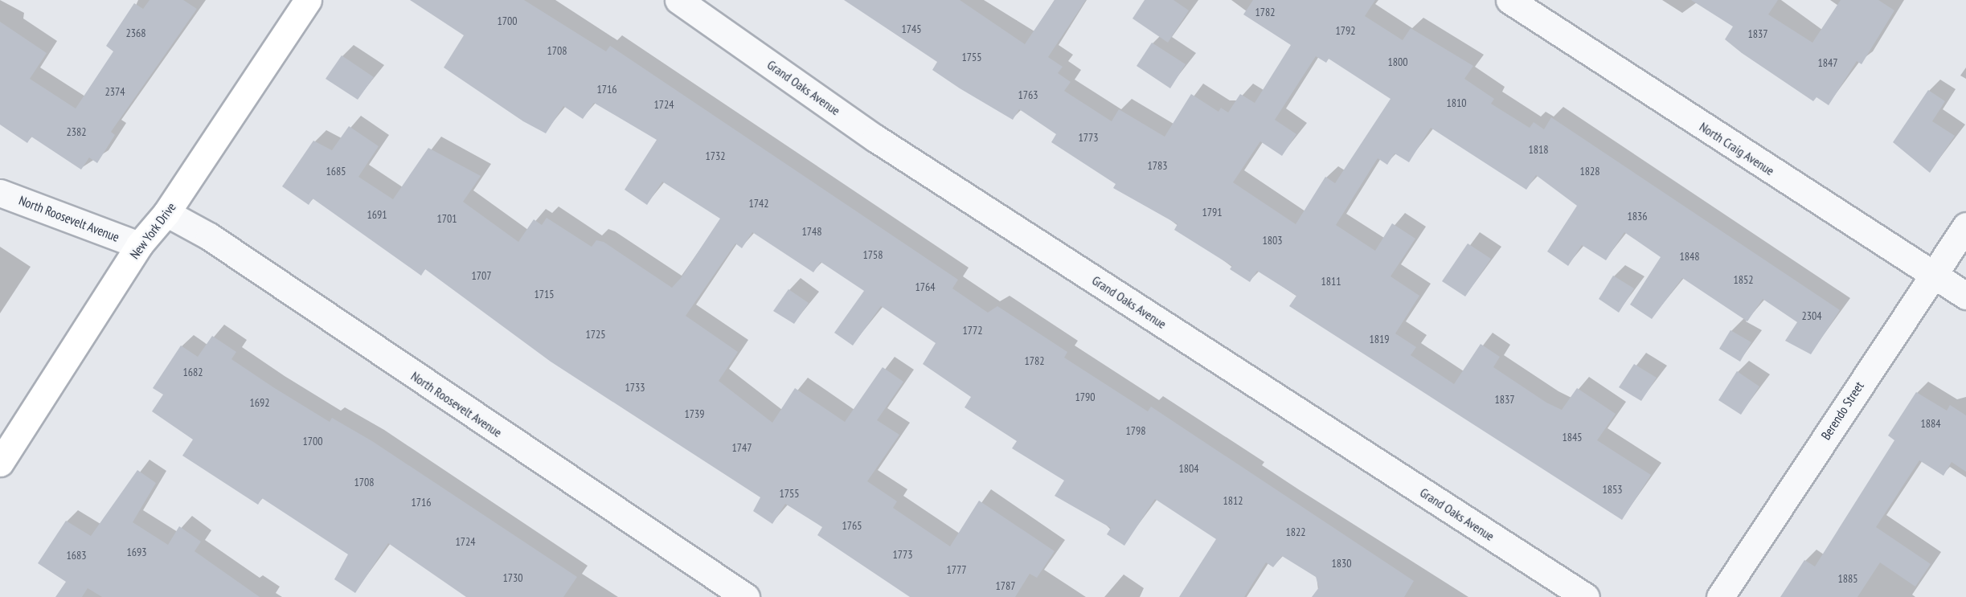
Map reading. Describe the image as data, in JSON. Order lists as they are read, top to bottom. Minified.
{"streets":{"street":["Grand Oaks Avenue","North Craig Avenue","North Roosevelt Avenue","New York Drive","Berendo Street"]},"crossings":[["North Craig Avenue","Berendo Street"],["North Roosevelt Avenue","New York Drive"]],"house_numbers":["1782","1700","1745","1792","2368","1837","1708","1755","1800","1847","1716","2374","1763","1810","1724","2382","1773","1818","1732","1783","1685","1828","1742","1791","1691","1836","1701","1748","1803","1758","1848","1707","1852","1811","1764","1715","2304","1772","1725","1819","1782","1682","1733","1790","1837","1692","1739","1884","1798","1845","1700","1747","1804","1708","1853","1755","1812","1716","1765","1822","1724","1693","1773","1683","1830","1777","1730","1885","1787"]}
